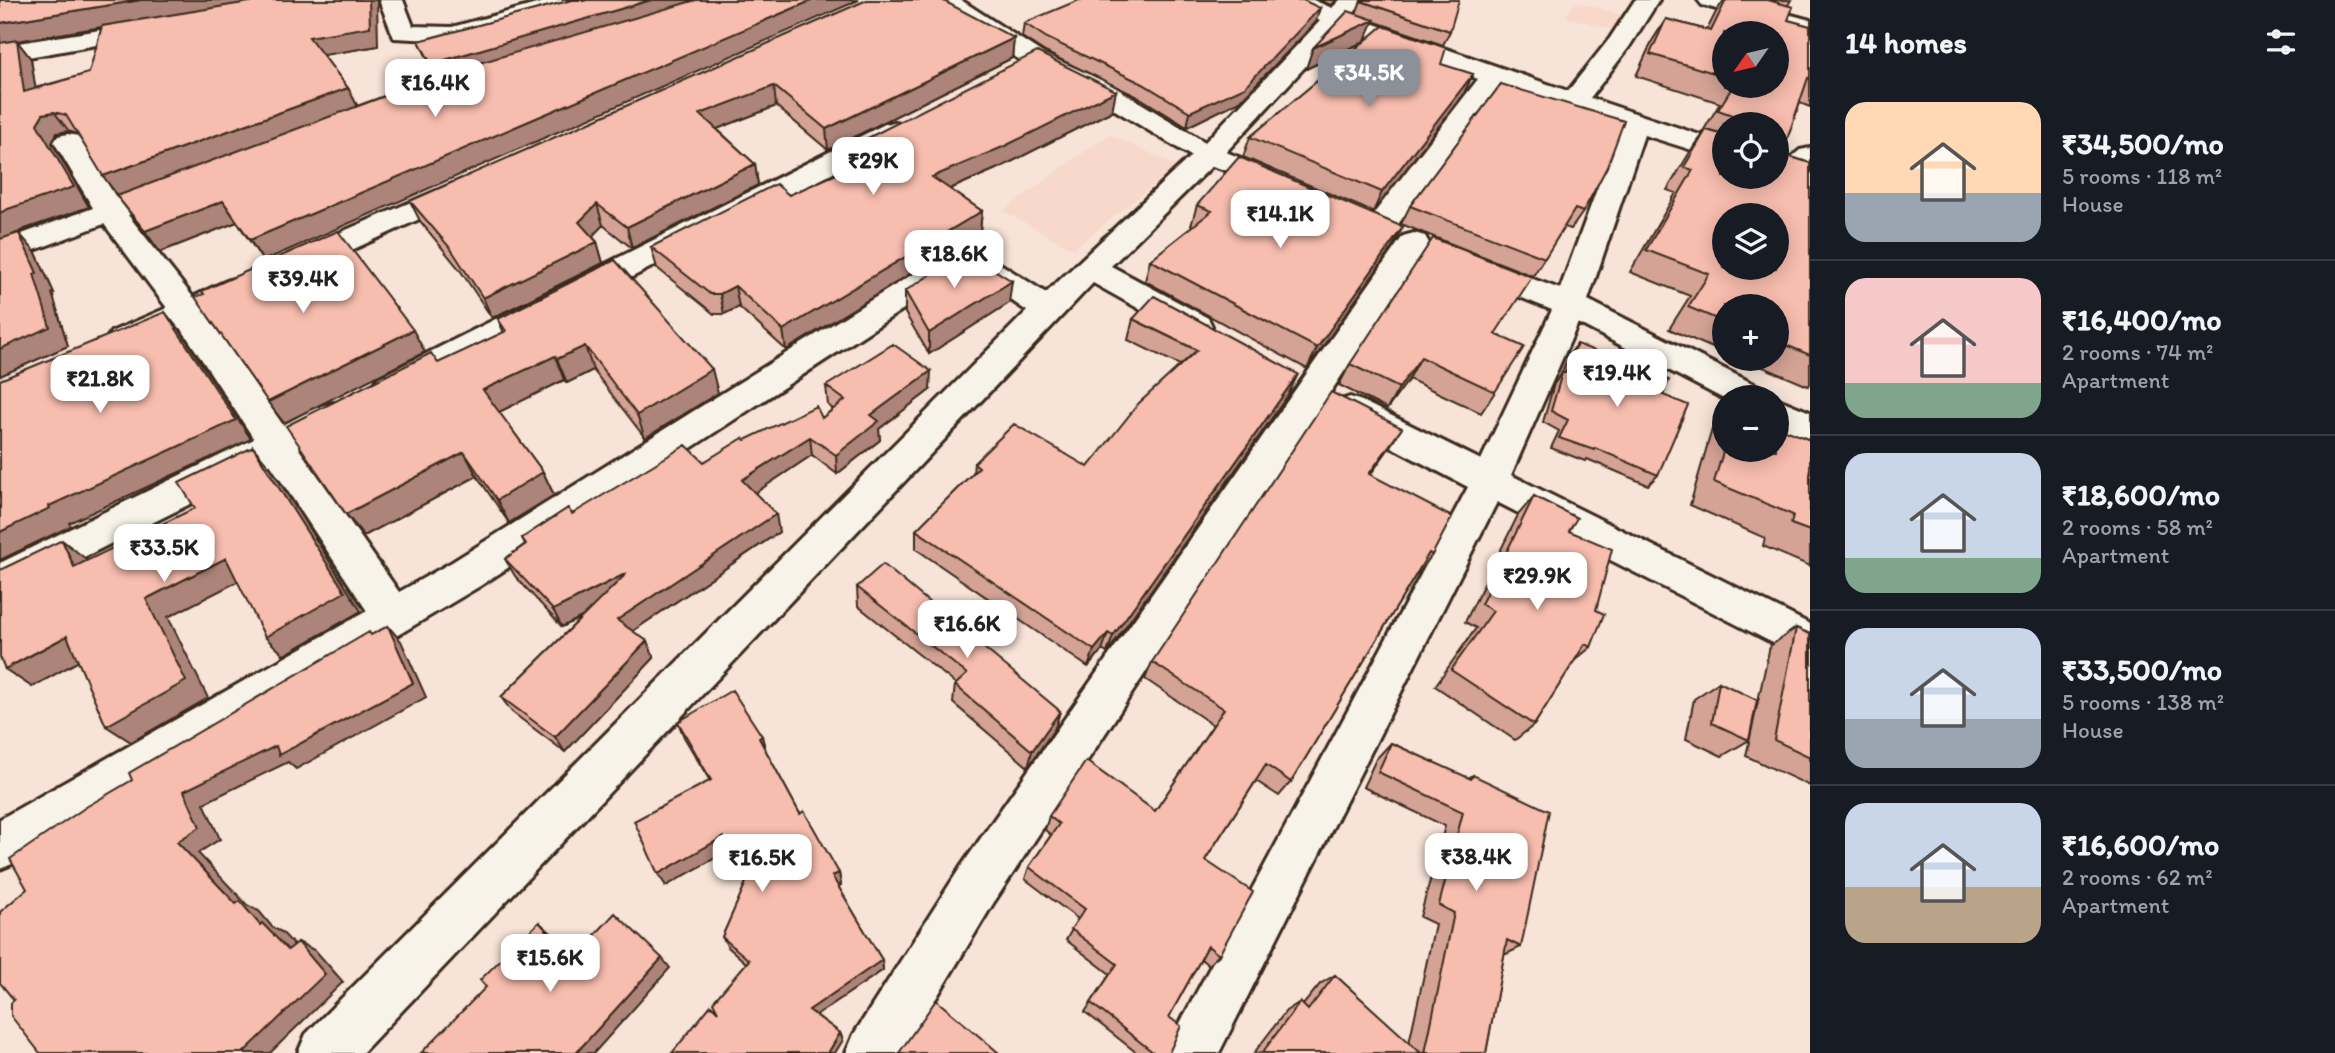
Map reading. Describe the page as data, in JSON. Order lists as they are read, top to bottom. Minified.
{"north":"bottom left","page":{"heading":"14 homes","map_buttons":["+","−"],"price":["₹34.5K","₹16.4K","₹29K","₹14.1K","₹18.6K","₹39.4K","₹19.4K","₹21.8K","₹33.5K","₹29.9K","₹16.6K","₹38.4K","₹16.5K","₹15.6K"],"list":[{"name":"₹34,500/mo","note":"5 rooms · 118 m² · House"},{"name":"₹16,400/mo","note":"2 rooms · 74 m² · Apartment"},{"name":"₹18,600/mo","note":"2 rooms · 58 m² · Apartment"},{"name":"₹33,500/mo","note":"5 rooms · 138 m² · House"},{"name":"₹16,600/mo","note":"2 rooms · 62 m² · Apartment"}]}}
